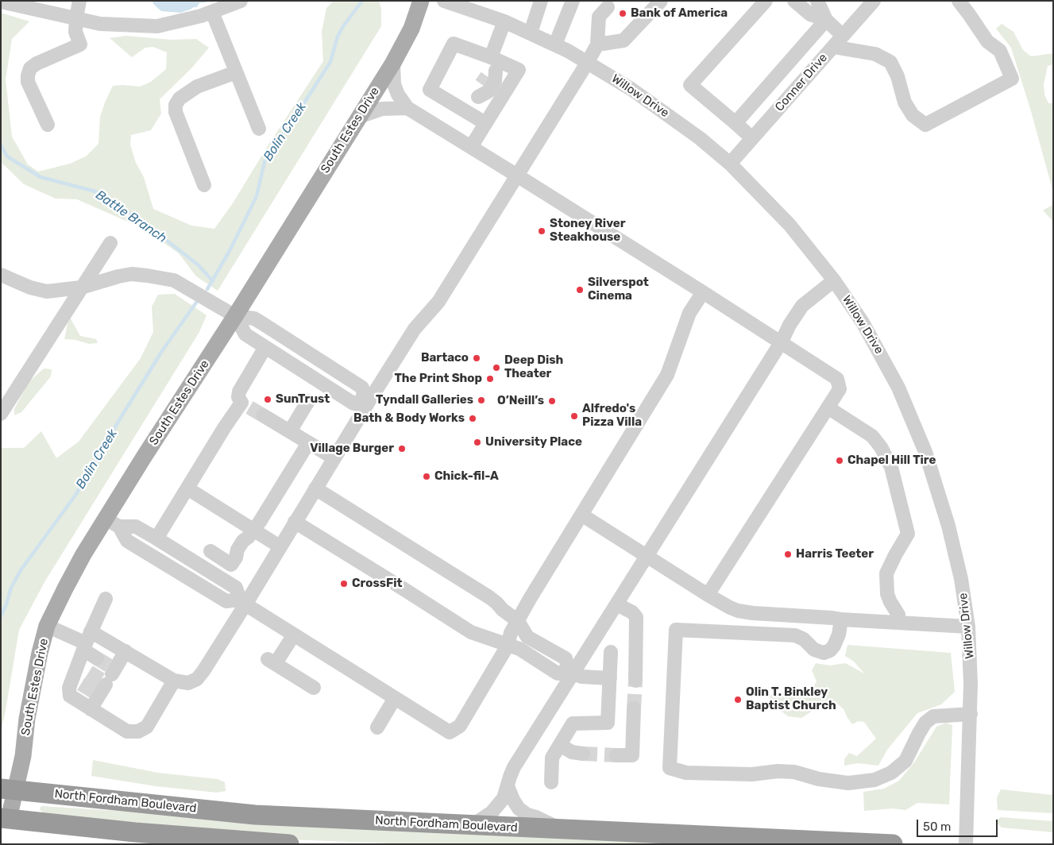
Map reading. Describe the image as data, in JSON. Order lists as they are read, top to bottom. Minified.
{"streets":{"highway":["North Fordham Boulevard"],"main road":["South Estes Drive"],"street":["Conner Drive","Willow Drive"]},"crossings":[["Conner Drive","Willow Drive"],["South Estes Drive","North Fordham Boulevard"]],"water":["Bolin Creek","Battle Branch"],"places":["Bank of America","Stoney River Steakhouse","Silverspot Cinema","Bartaco","Deep Dish Theater","The Print Shop","SunTrust","Tyndall Galleries","O’Neill’s","Alfredo's Pizza Villa","Bath & Body Works","University Place","Village Burger","Chapel Hill Tire","Chick-fil-A","Harris Teeter","CrossFit","Olin T. Binkley Baptist Church"],"scale_bar":"50 m"}
